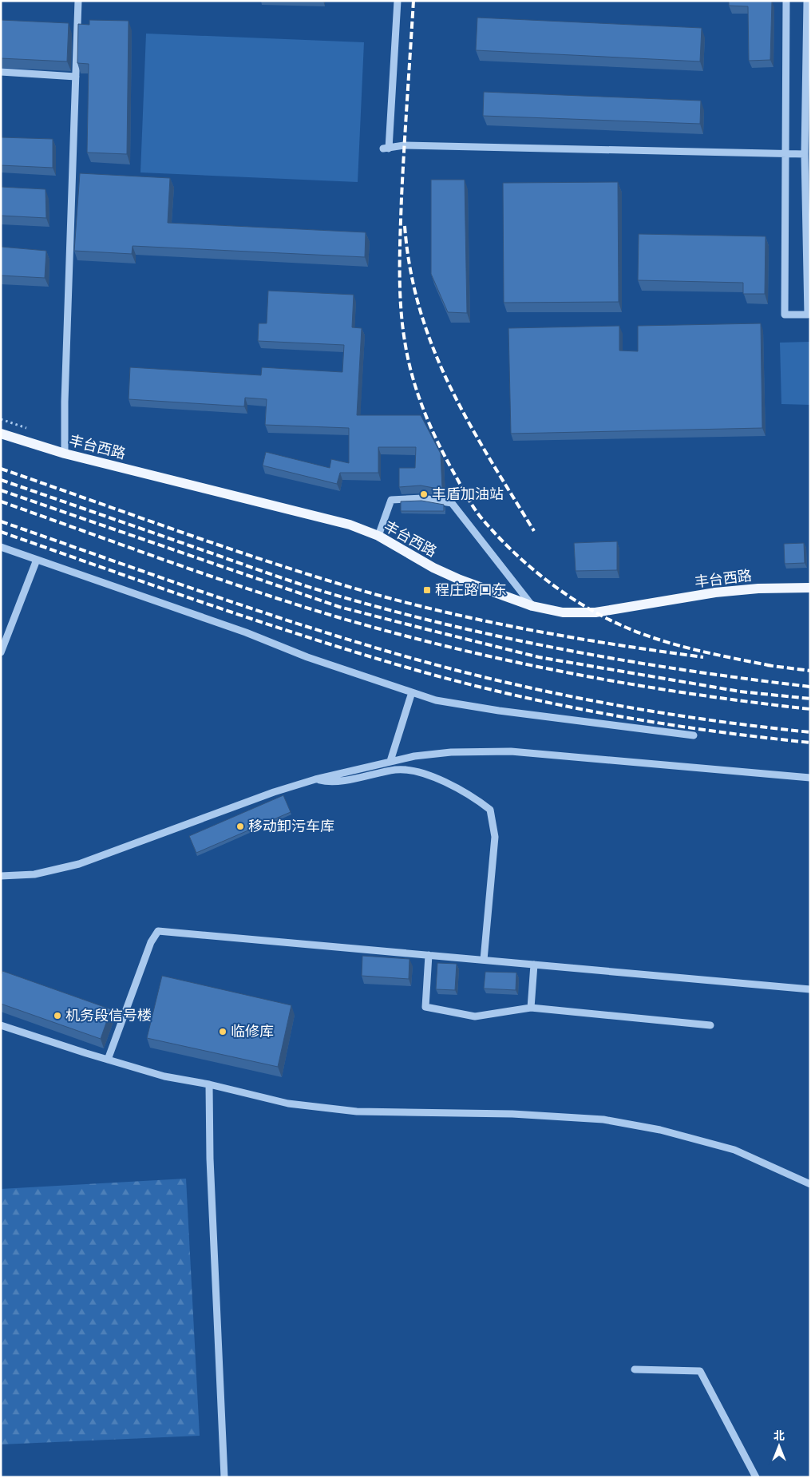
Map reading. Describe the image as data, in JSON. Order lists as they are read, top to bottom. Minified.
{"streets":{"main road":["丰台西路"]},"places":{"other":["丰盾加油站","移动卸污车库","机务段信号楼","临修库"],"transit":["程庄路口东"]},"north":"top"}
